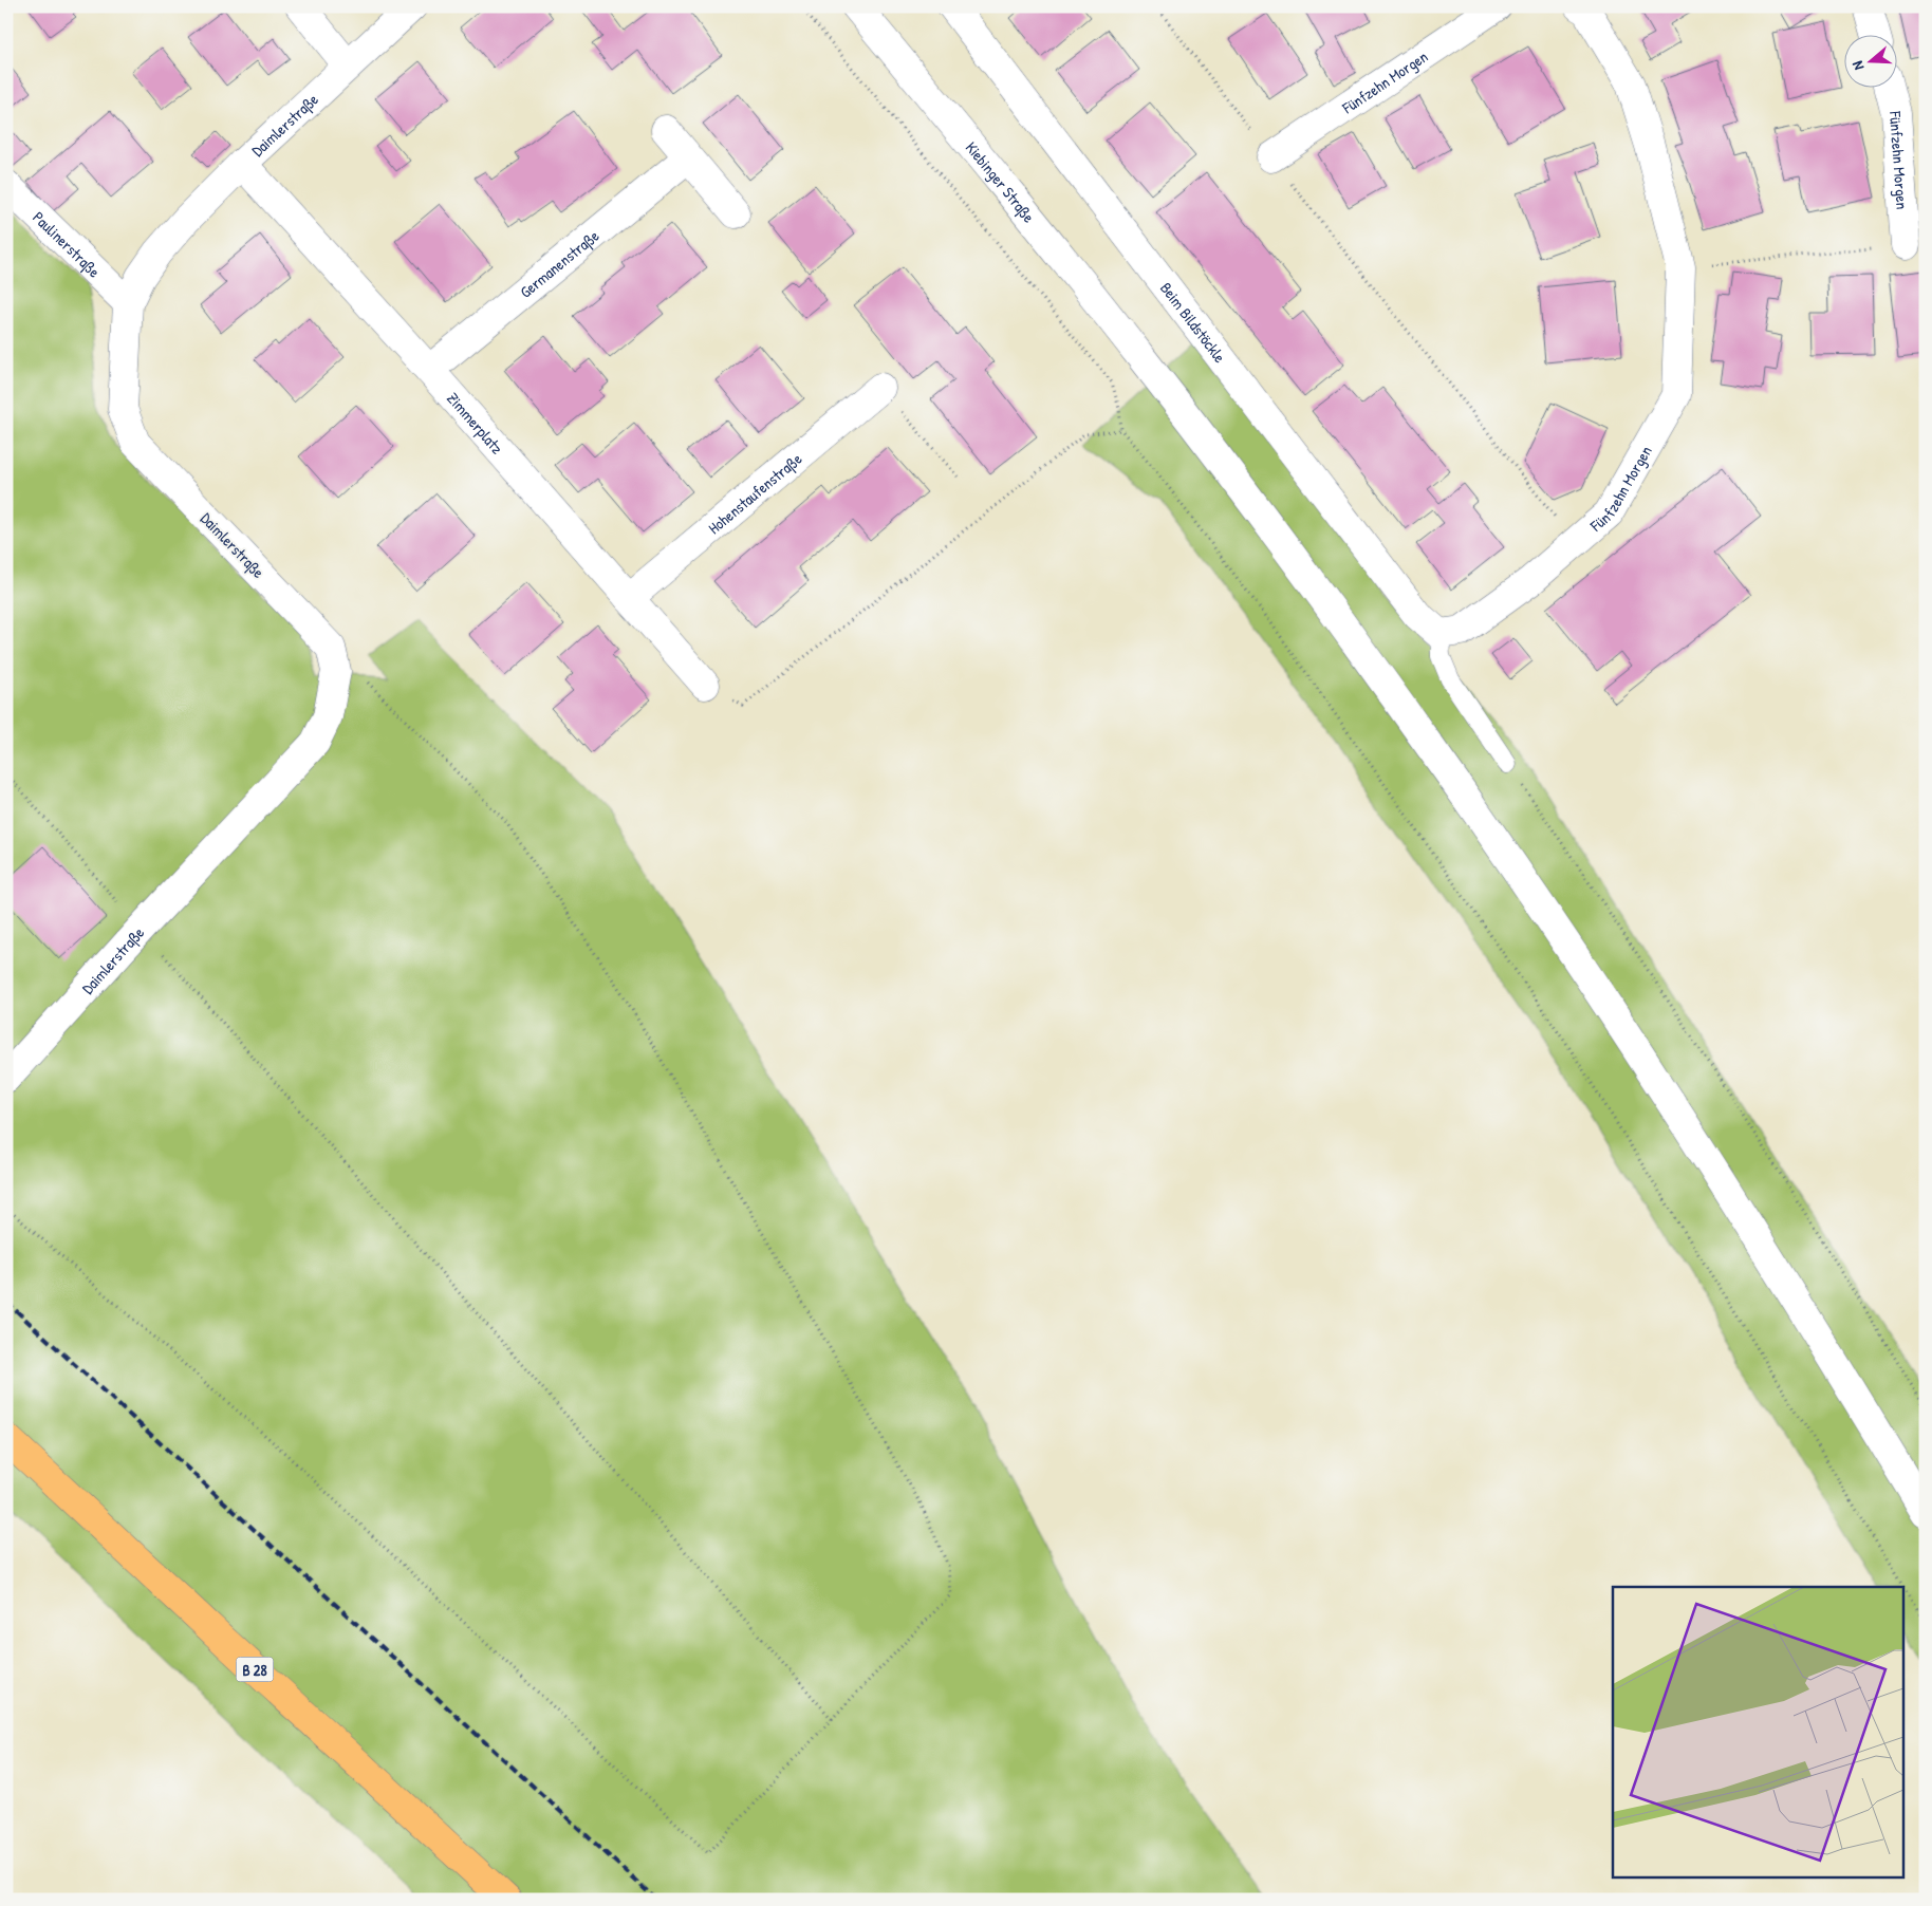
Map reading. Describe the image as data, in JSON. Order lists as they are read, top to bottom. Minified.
{"streets":{"main road":["B 28"],"street":["Fünfzehn Morgen","Daimlerstraße","Kiebinger Straße","Paulinerstraße","Germanenstraße","Beim Bildstöckle","Zimmerplatz","Hohenstaufenstraße"]},"crossings":[["Fünfzehn Morgen","Beim Bildstöckle"],["Daimlerstraße","Paulinerstraße"],["Daimlerstraße","Zimmerplatz"],["Germanenstraße","Zimmerplatz"],["Zimmerplatz","Hohenstaufenstraße"]],"north":"left"}
